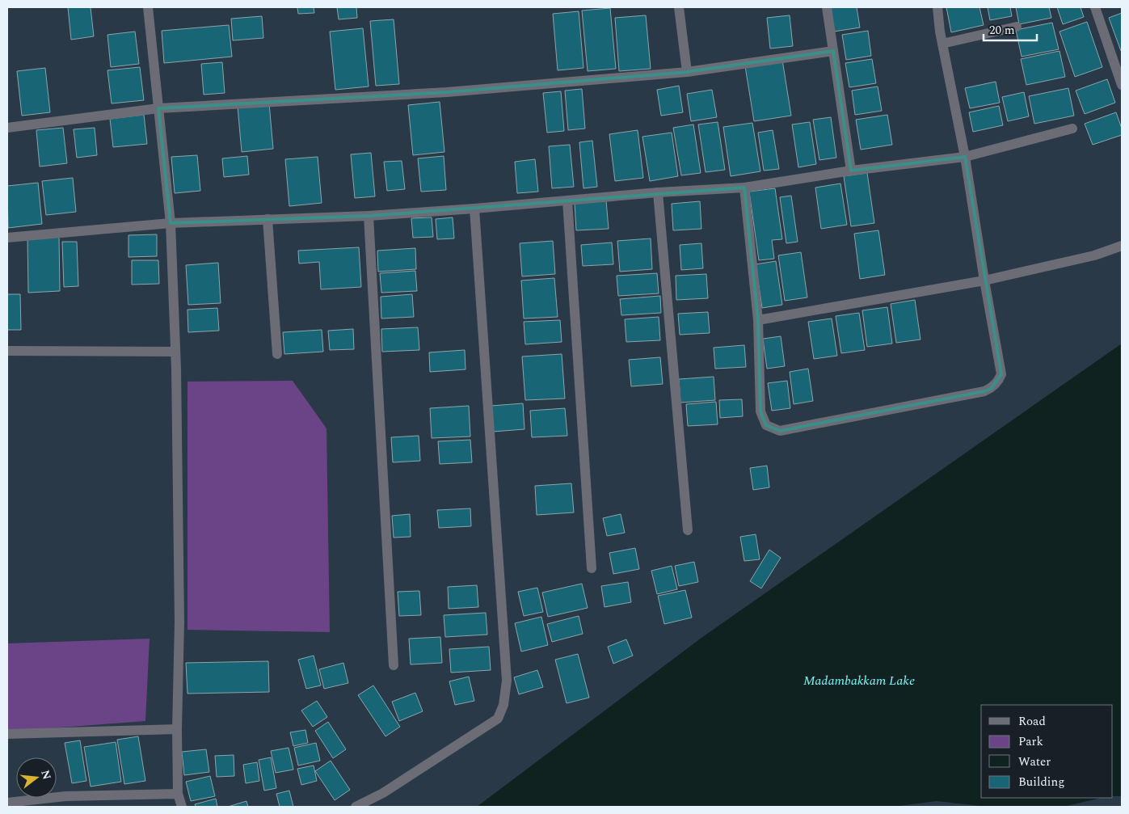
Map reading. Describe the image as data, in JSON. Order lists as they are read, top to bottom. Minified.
{"water":["Madambakkam Lake"],"legend":["Road","Park","Water","Building"],"scale_bar":"20 m","north":"right"}
